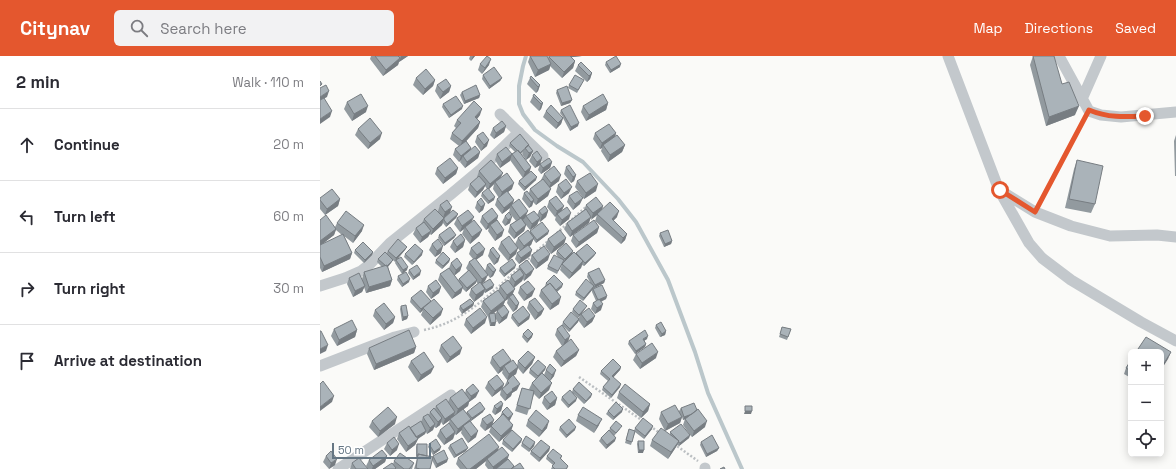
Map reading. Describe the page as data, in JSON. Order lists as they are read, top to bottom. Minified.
{"scale_bar":"50 m","page":{"header":"Citynav","search":"Search here","nav":["Map","Directions","Saved"],"heading":["2 min","Walk · 110 m"],"list":[["Continue","20 m"],["Turn left","60 m"],["Turn right","30 m"],"Arrive at destination"],"map_buttons":["+","−"],"scale":"50 m"}}
